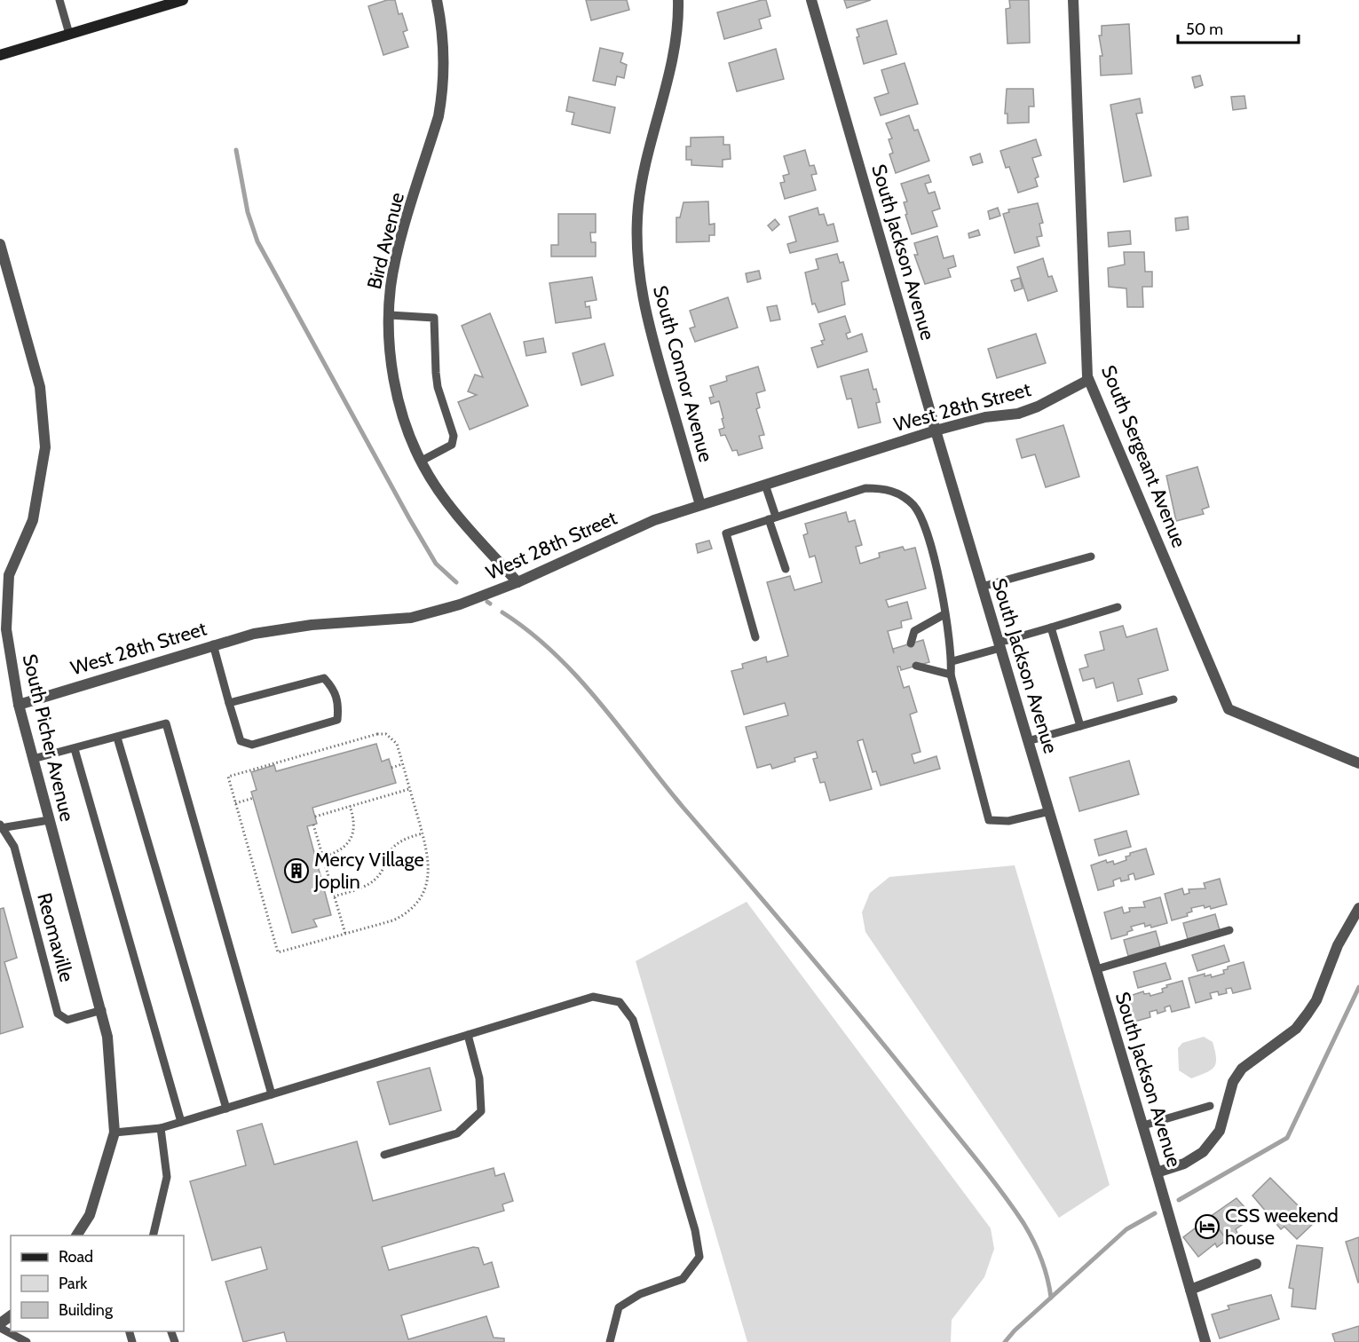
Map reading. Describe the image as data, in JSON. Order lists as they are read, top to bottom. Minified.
{"streets":{"street":["Bird Avenue","South Jackson Avenue","South Connor Avenue","West 28th Street","South Sergeant Avenue","South Picher Avenue"],"lane":["Reomaville"]},"crossings":[["Bird Avenue","West 28th Street"],["South Jackson Avenue","West 28th Street"],["South Connor Avenue","West 28th Street"],["West 28th Street","South Sergeant Avenue"],["West 28th Street","South Picher Avenue"],["South Picher Avenue","Reomaville"]],"places":{"building":["Mercy Village Joplin"],"hotel":["CSS weekend house"]},"legend":["Road","Park","Building"],"scale_bar":"50 m"}
